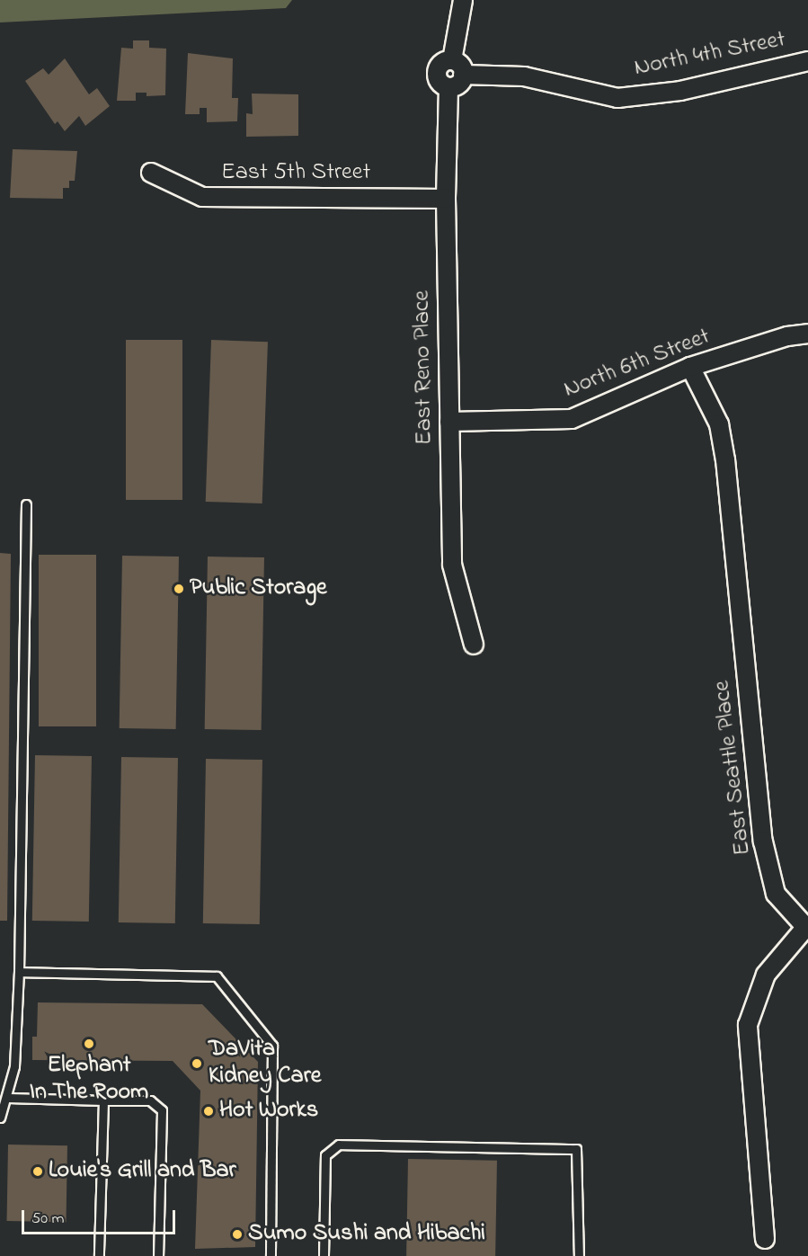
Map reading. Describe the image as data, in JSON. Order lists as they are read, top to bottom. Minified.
{"streets":{"street":["North 4th Street","East 5th Street","North 6th Street","East Reno Place","East Seattle Place"]},"crossings":[["North 4th Street","East Reno Place"],["East 5th Street","East Reno Place"],["North 6th Street","East Reno Place"],["North 6th Street","East Seattle Place"]],"places":["Public Storage","Elephant In The Room","DaVita Kidney Care","Hot Works","Louie's Grill and Bar","Sumo Sushi and Hibachi"],"scale_bar":"50 m"}
